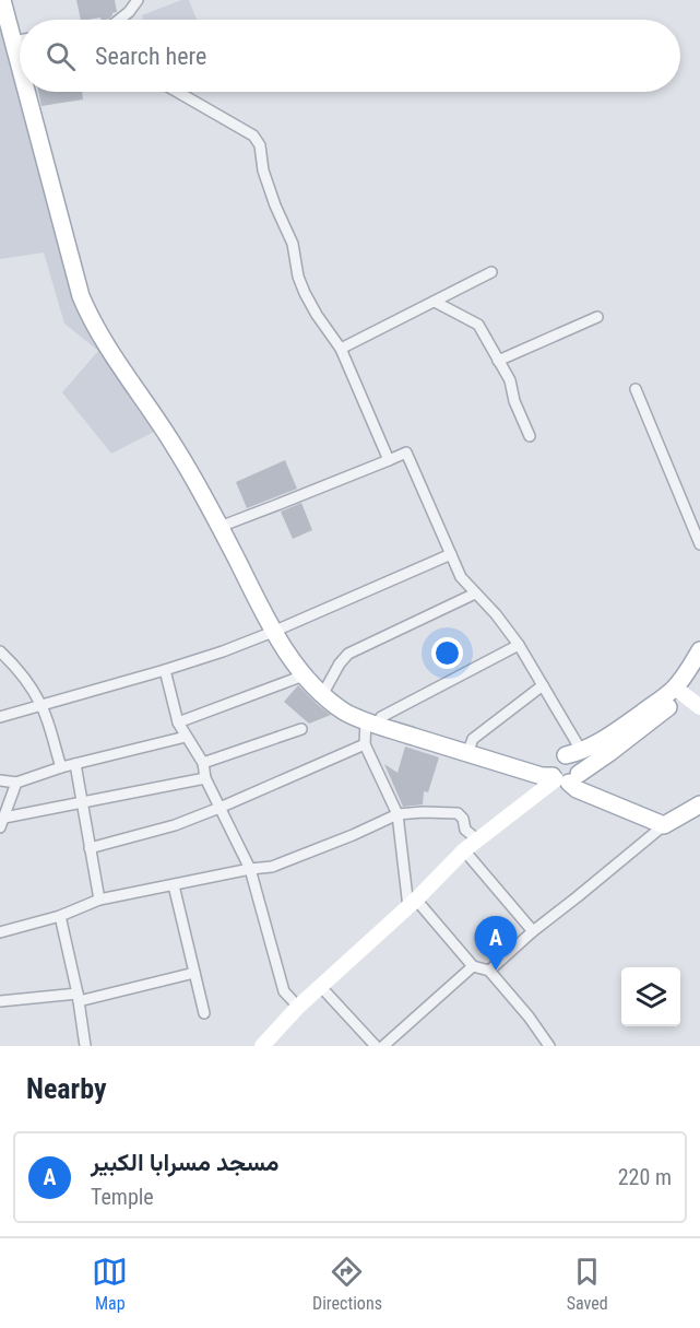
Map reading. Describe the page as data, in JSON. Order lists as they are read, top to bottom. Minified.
{"page":{"search":"Search here","pins":"A","heading":"Nearby","list":[{"mark":"A","name":"مسجد مسرابا الكبير","note":"Temple","value":"220 m"}],"nav":["Map","Directions","Saved"]}}
